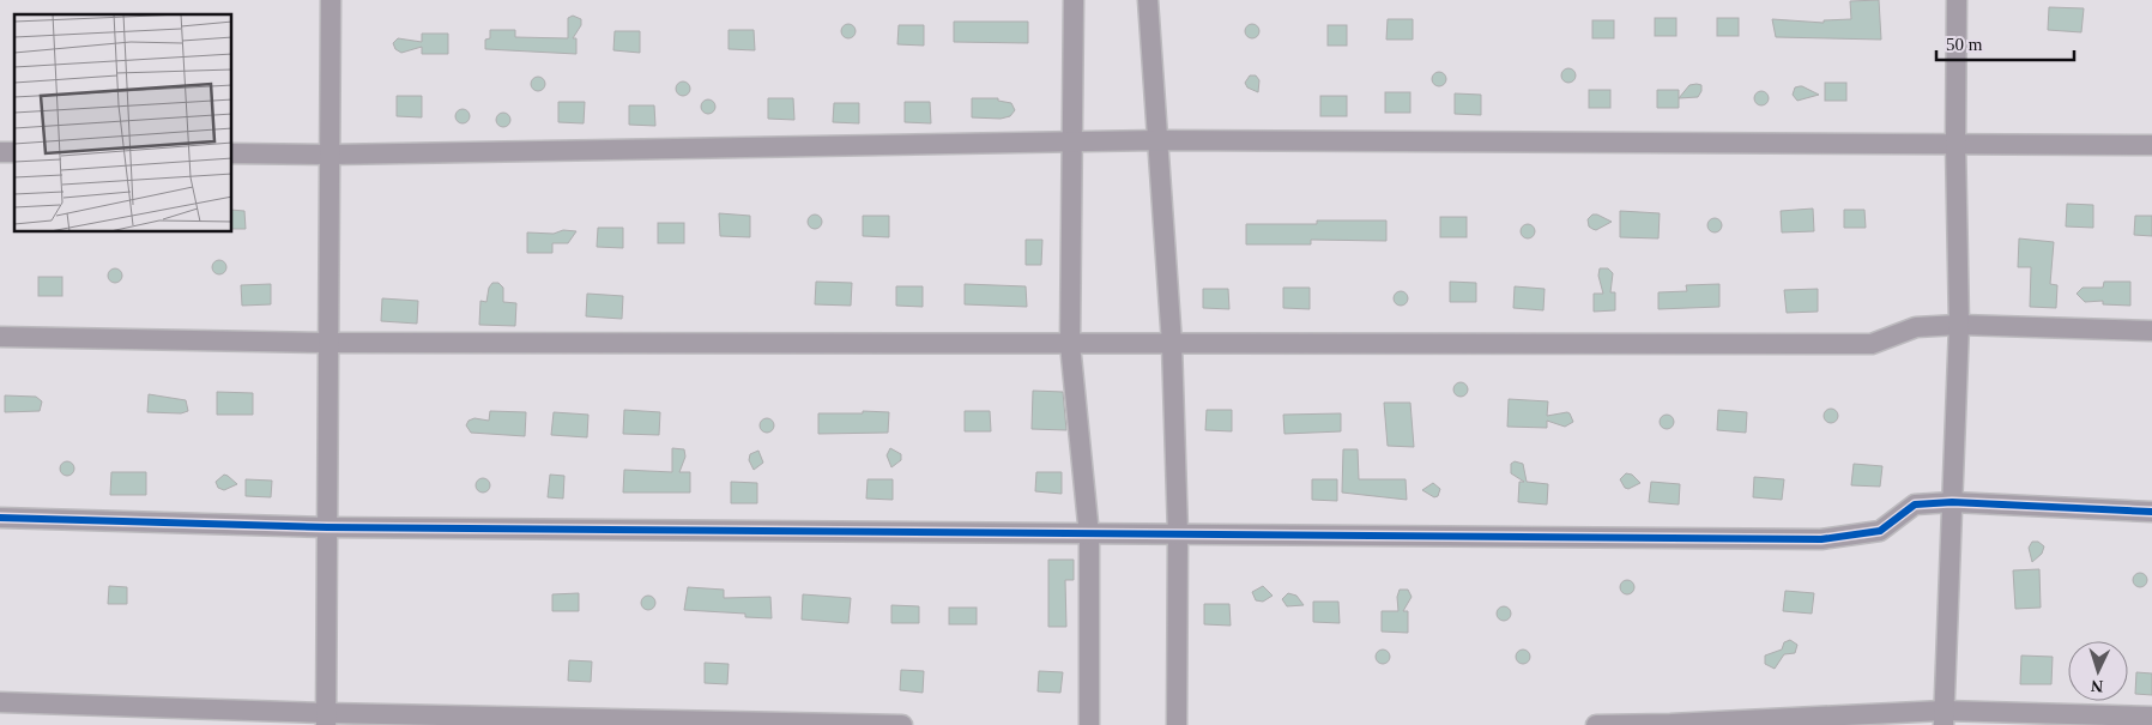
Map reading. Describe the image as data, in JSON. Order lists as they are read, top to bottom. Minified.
{"scale_bar":"50 m","north":"bottom"}
